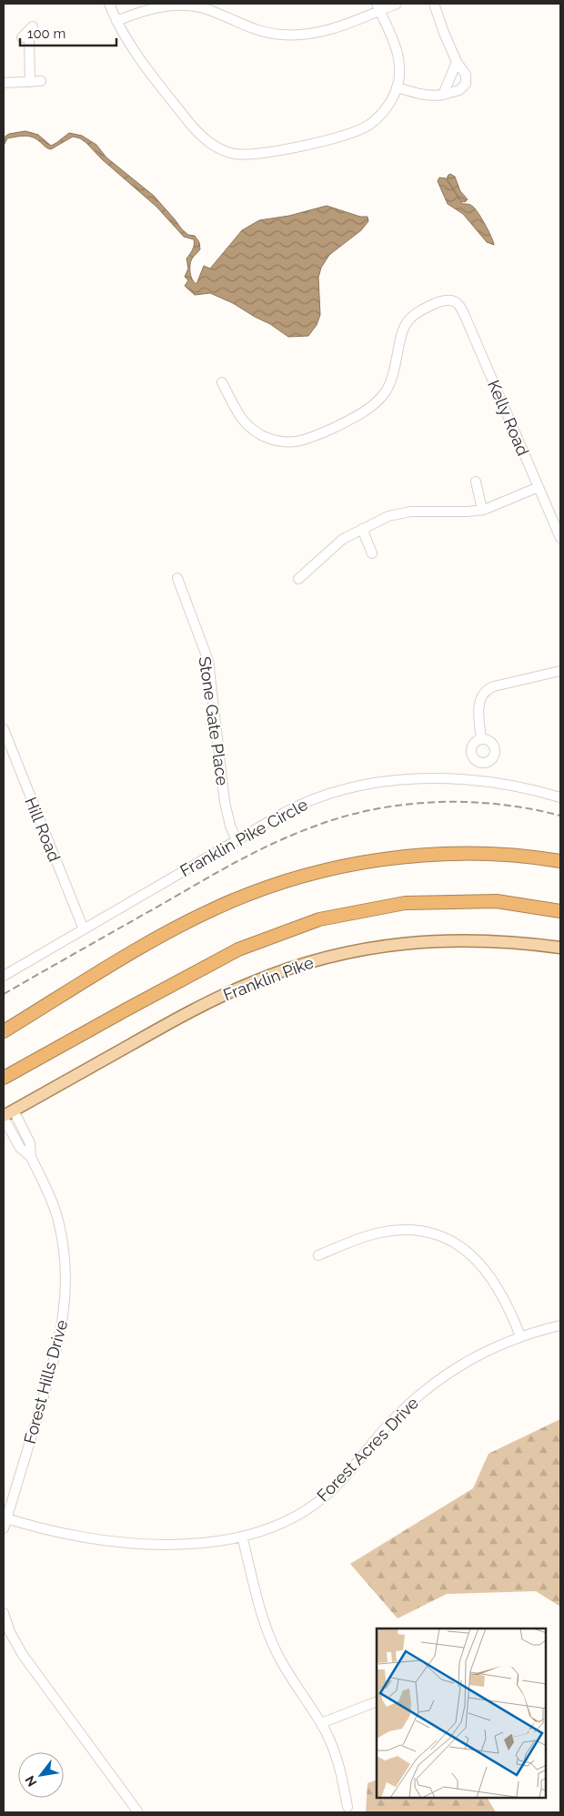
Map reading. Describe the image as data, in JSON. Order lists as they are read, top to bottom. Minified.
{"streets":{"main road":["Franklin Pike"],"street":["Kelly Road","Stone Gate Place","Hill Road","Franklin Pike Circle","Forest Hills Drive","Forest Acres Drive"]},"crossings":[["Stone Gate Place","Franklin Pike Circle"],["Hill Road","Franklin Pike Circle"],["Franklin Pike","Forest Hills Drive"],["Forest Hills Drive","Forest Acres Drive"]],"scale_bar":"100 m","north":"bottom left"}
